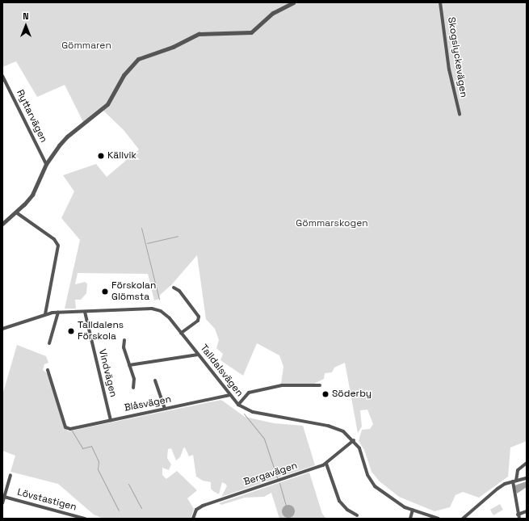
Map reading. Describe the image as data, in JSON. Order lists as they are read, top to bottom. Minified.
{"streets":{"street":["Skogslyckevägen","Ryttarvägen","Talldalsvägen","Vindvägen","Blåsvägen","Bergavägen","Lövstastigen"]},"crossings":[["Talldalsvägen","Vindvägen"],["Talldalsvägen","Blåsvägen"],["Talldalsvägen","Bergavägen"],["Vindvägen","Blåsvägen"]],"parks":["Gömmaren","Gömmarskogen"],"places":["Källvik","Förskolan Glömsta","Talldalens Förskola","Söderby"],"north":"top"}
